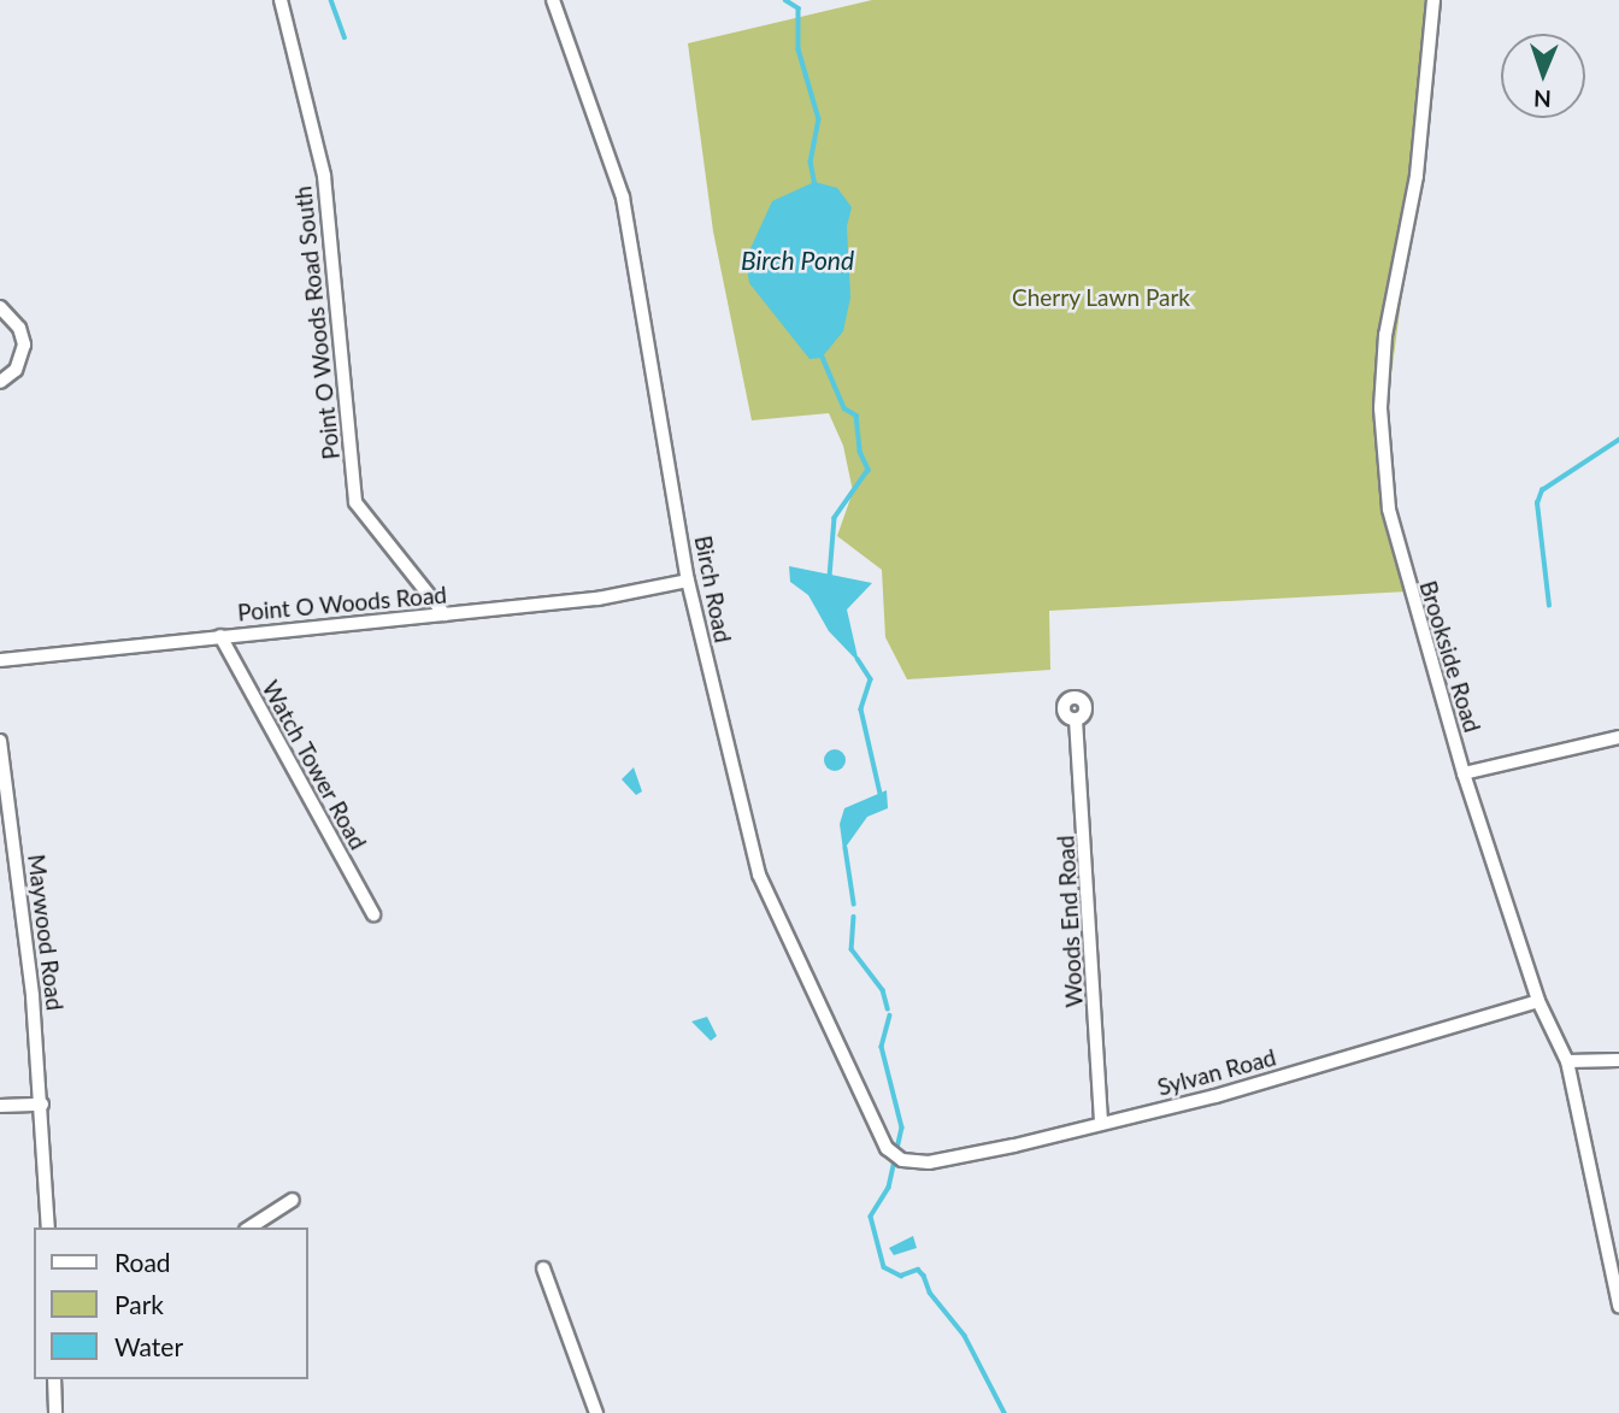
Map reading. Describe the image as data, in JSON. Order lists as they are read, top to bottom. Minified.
{"streets":{"street":["Point O Woods Road South","Birch Road","Point O Woods Road","Brookside Road","Watch Tower Road","Woods End Road","Maywood Road","Sylvan Road"]},"crossings":[["Point O Woods Road South","Point O Woods Road"],["Birch Road","Point O Woods Road"],["Birch Road","Sylvan Road"],["Point O Woods Road","Watch Tower Road"],["Brookside Road","Sylvan Road"],["Woods End Road","Sylvan Road"]],"water":["Birch Pond"],"parks":["Cherry Lawn Park"],"legend":["Road","Park","Water"],"north":"bottom"}
